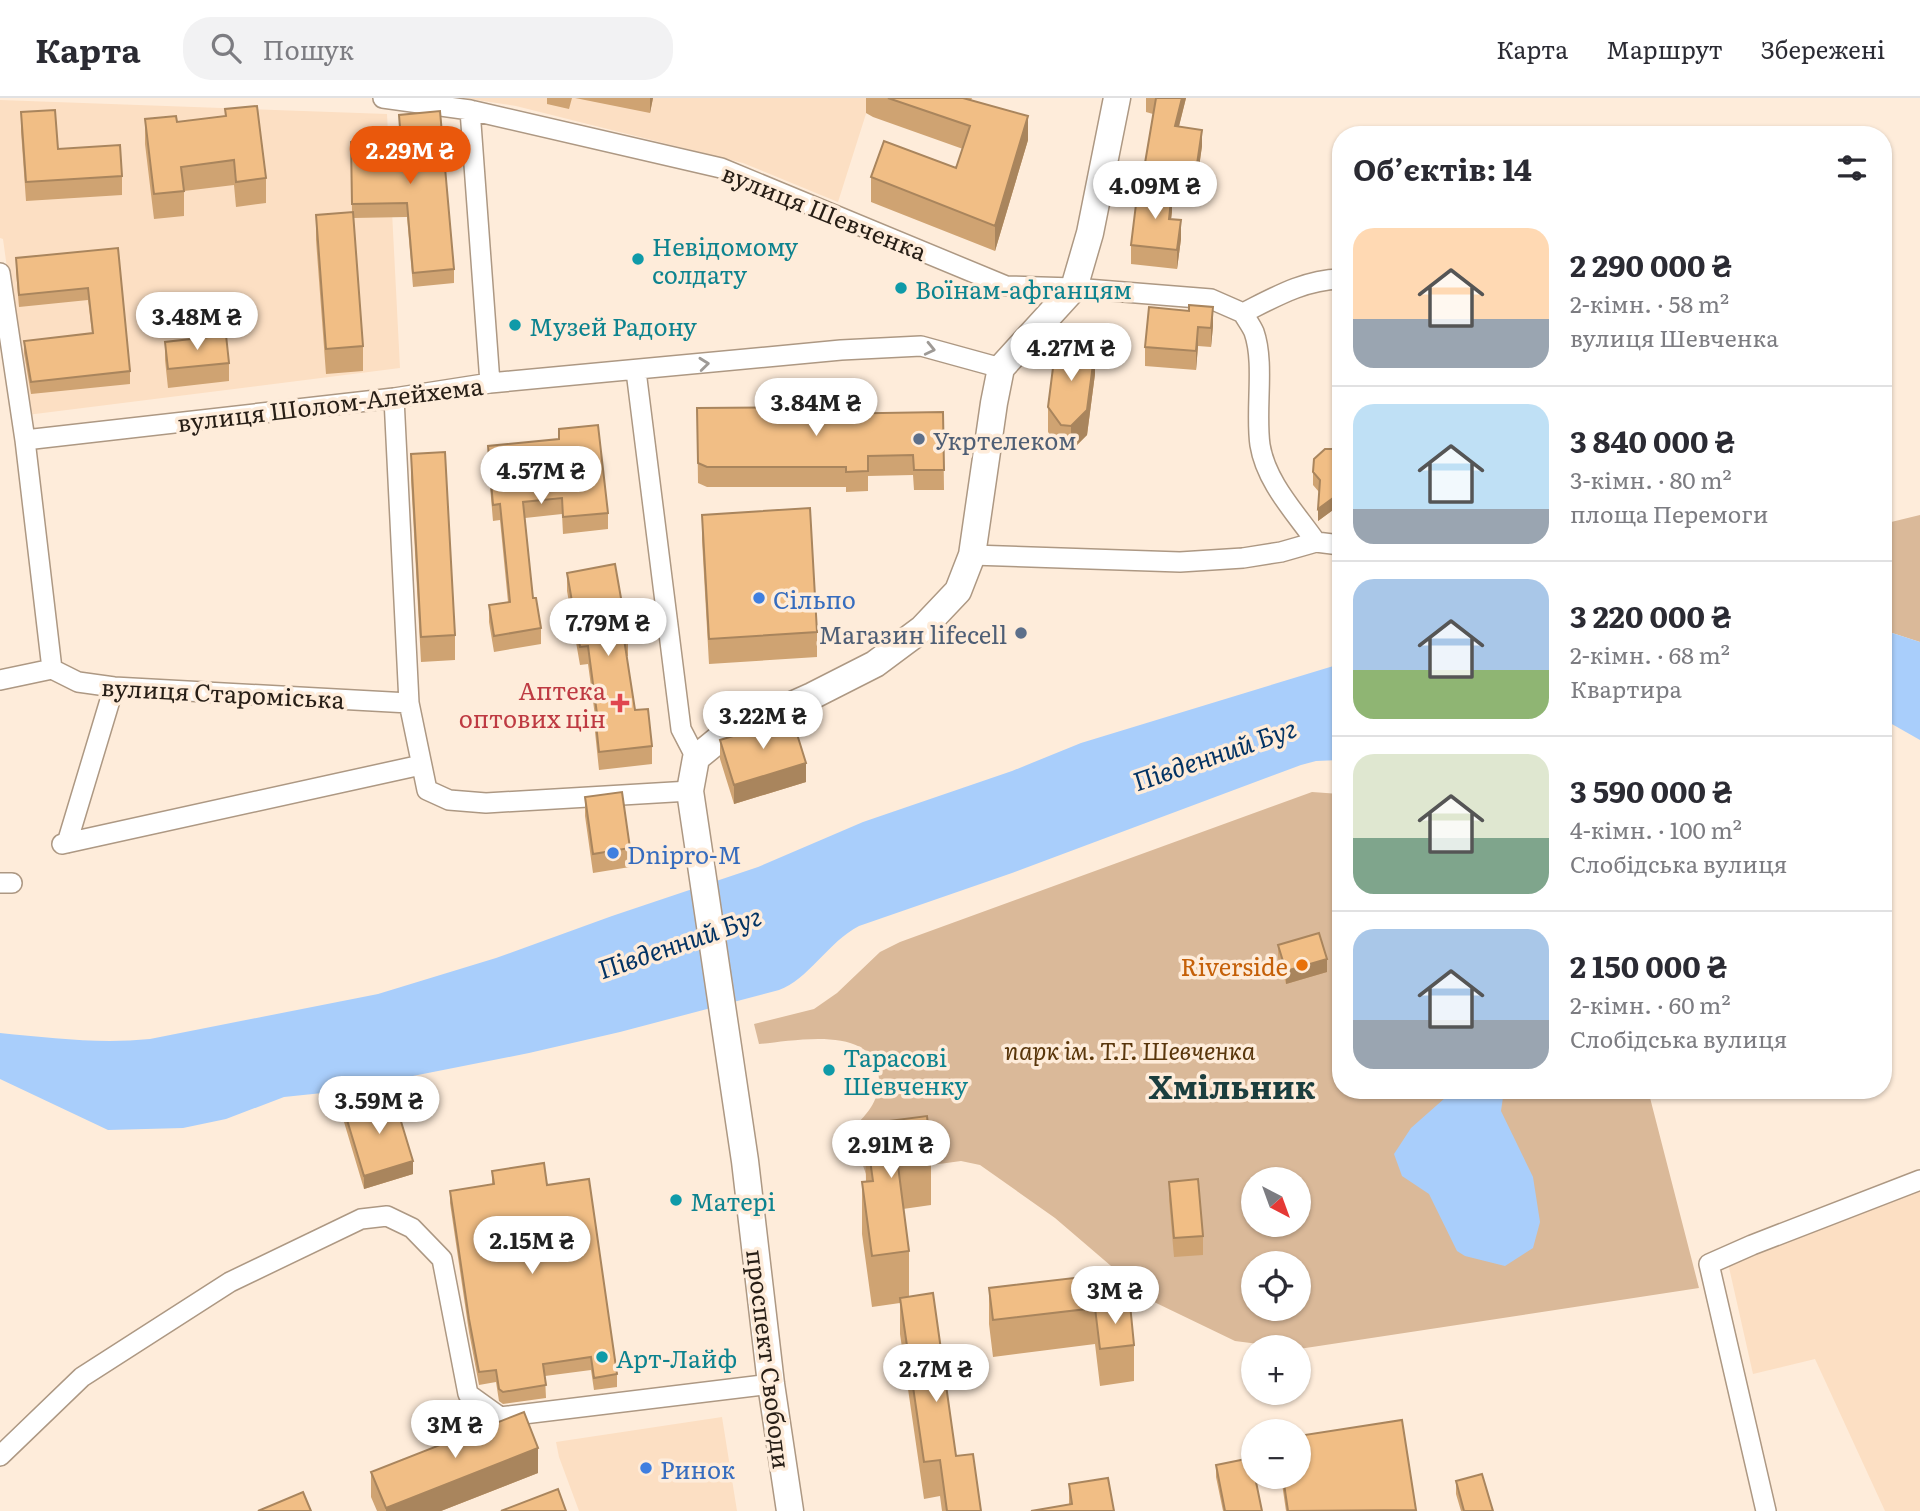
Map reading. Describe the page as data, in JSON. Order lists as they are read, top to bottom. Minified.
{"streets":{"main road":["проспект Свободи"],"street":["вулиця Шевченка","вулиця Шолом-Алейхема","вулиця Староміська"]},"one_way":["вулиця Шолом-Алейхема"],"districts":["Хмільник"],"water":["Південний Буг"],"parks":["парк ім. Т.Г. Шевченка"],"places":{"other":["Невідомому солдату","Воїнам-афганцям","Музей Радону","Укртелеком","Сільпо","Магазин lifecell","Dnipro-M","Riverside","Тарасові Шевченку","Матері","Арт-Лайф","Ринок"],"health":["Аптека оптових цін"]},"north":"bottom right","page":{"header":"Карта","search":"Пошук","nav":["Карта","Маршрут","Збережені"],"price":["2.29M ₴","4.09M ₴","3.48M ₴","4.27M ₴","3.84M ₴","4.57M ₴","7.79M ₴","3.22M ₴","3.59M ₴","2.91M ₴","2.15M ₴","3M ₴","2.7M ₴","3M ₴"],"heading":"Об’єктів: 14","list":[{"name":"2 290 000 ₴","note":"2-кімн. · 58 m² · вулиця Шевченка"},{"name":"3 840 000 ₴","note":"3-кімн. · 80 m² · площа Перемоги"},{"name":"3 220 000 ₴","note":"2-кімн. · 68 m² · Квартира"},{"name":"3 590 000 ₴","note":"4-кімн. · 100 m² · Слобідська вулиця"},{"name":"2 150 000 ₴","note":"2-кімн. · 60 m² · Слобідська вулиця"}],"map_buttons":["+","−"]}}
